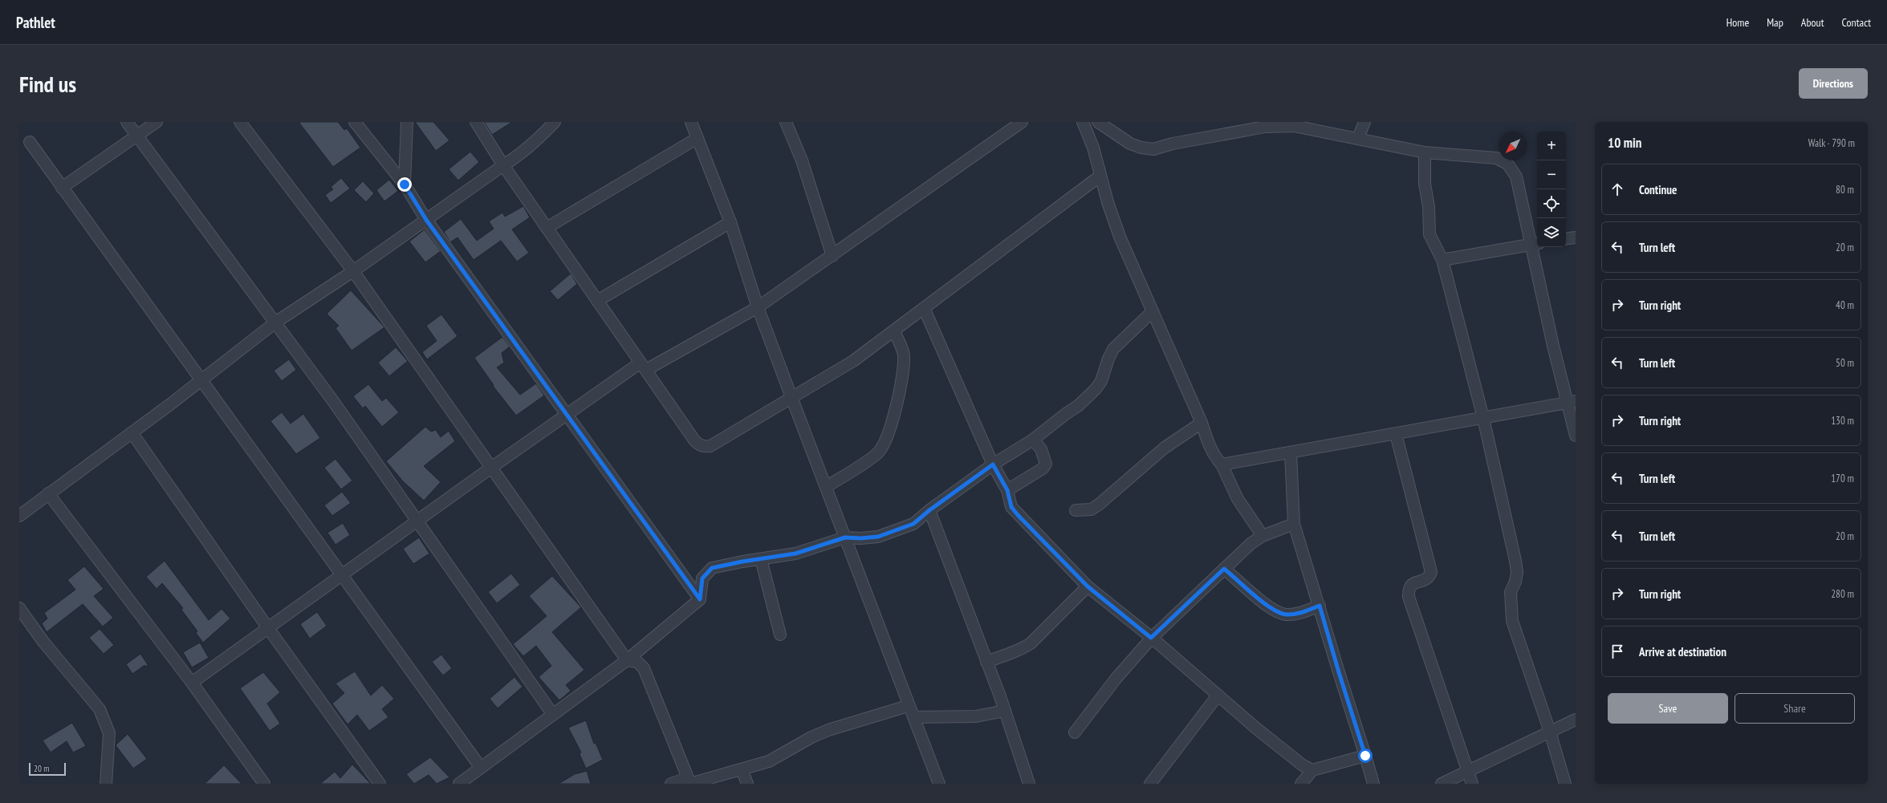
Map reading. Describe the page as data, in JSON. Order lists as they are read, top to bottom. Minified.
{"scale_bar":"20 m","north":"bottom left","page":{"header":"Pathlet","nav":["Home","Map","About","Contact"],"buttons":["Directions",["Save","Share"]],"title":"Find us","heading":["10 min","Walk · 790 m"],"map_buttons":["+","−"],"list":[["Continue","80 m"],["Turn left","20 m"],["Turn right","40 m"],["Turn left","50 m"],["Turn right","130 m"],["Turn left","170 m"],["Turn left","20 m"],["Turn right","280 m"],"Arrive at destination"],"scale":"20 m"}}
